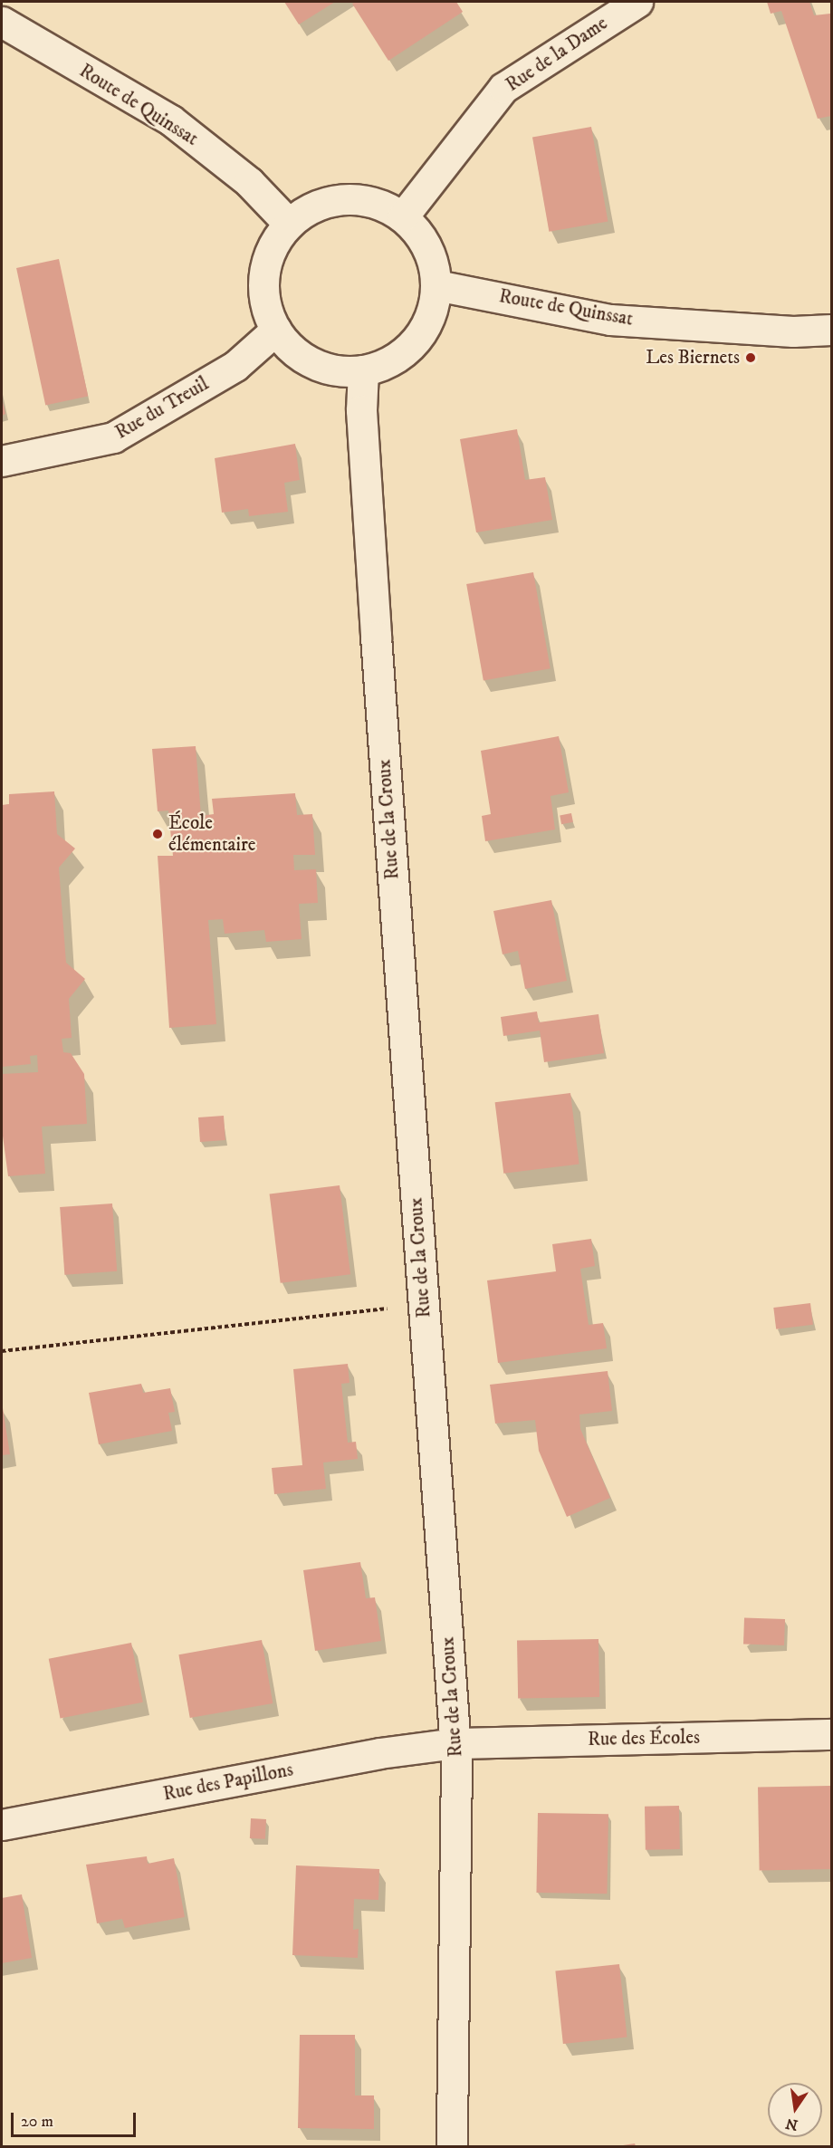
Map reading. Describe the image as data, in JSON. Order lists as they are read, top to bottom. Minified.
{"streets":{"street":["Rue de la Dame","Route de Quinssat","Rue du Treuil","Rue de la Croux","Rue des Écoles","Rue des Papillons"]},"crossings":[["Rue de la Dame","Route de Quinssat"],["Rue de la Dame","Rue du Treuil"],["Rue de la Dame","Rue de la Croux"],["Route de Quinssat","Rue du Treuil"],["Route de Quinssat","Rue de la Croux"],["Rue du Treuil","Rue de la Croux"],["Rue de la Croux","Rue des Écoles"],["Rue de la Croux","Rue des Papillons"],["Rue des Écoles","Rue des Papillons"]],"places":["Les Biernets","École élémentaire"],"scale_bar":"20 m","north":"bottom"}
